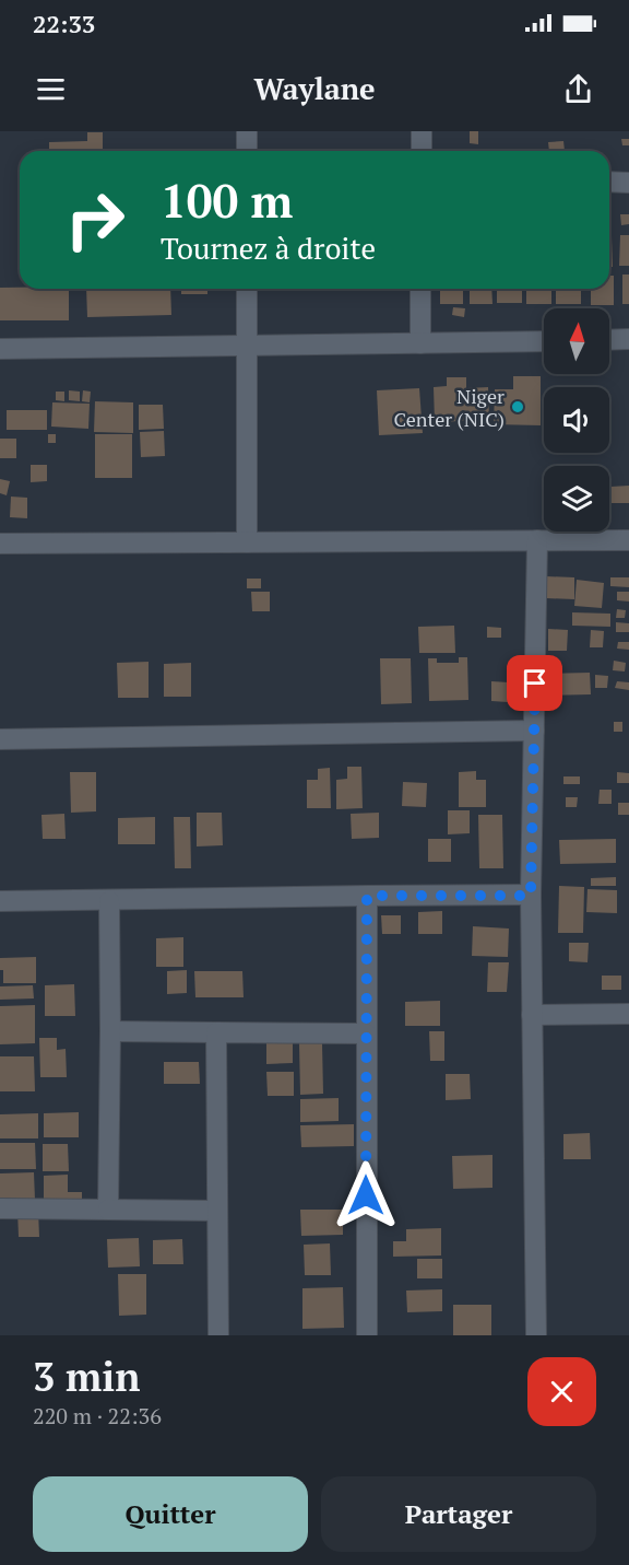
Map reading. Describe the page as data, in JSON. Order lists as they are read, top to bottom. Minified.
{"places":["Niger Center (NIC)"],"north":"top","page":{"status":"22:33","header":"Waylane","turn":["100 m","Tournez à droite"],"heading":["3 min","220 m · 22:36"],"buttons":["Quitter","Partager"]}}
